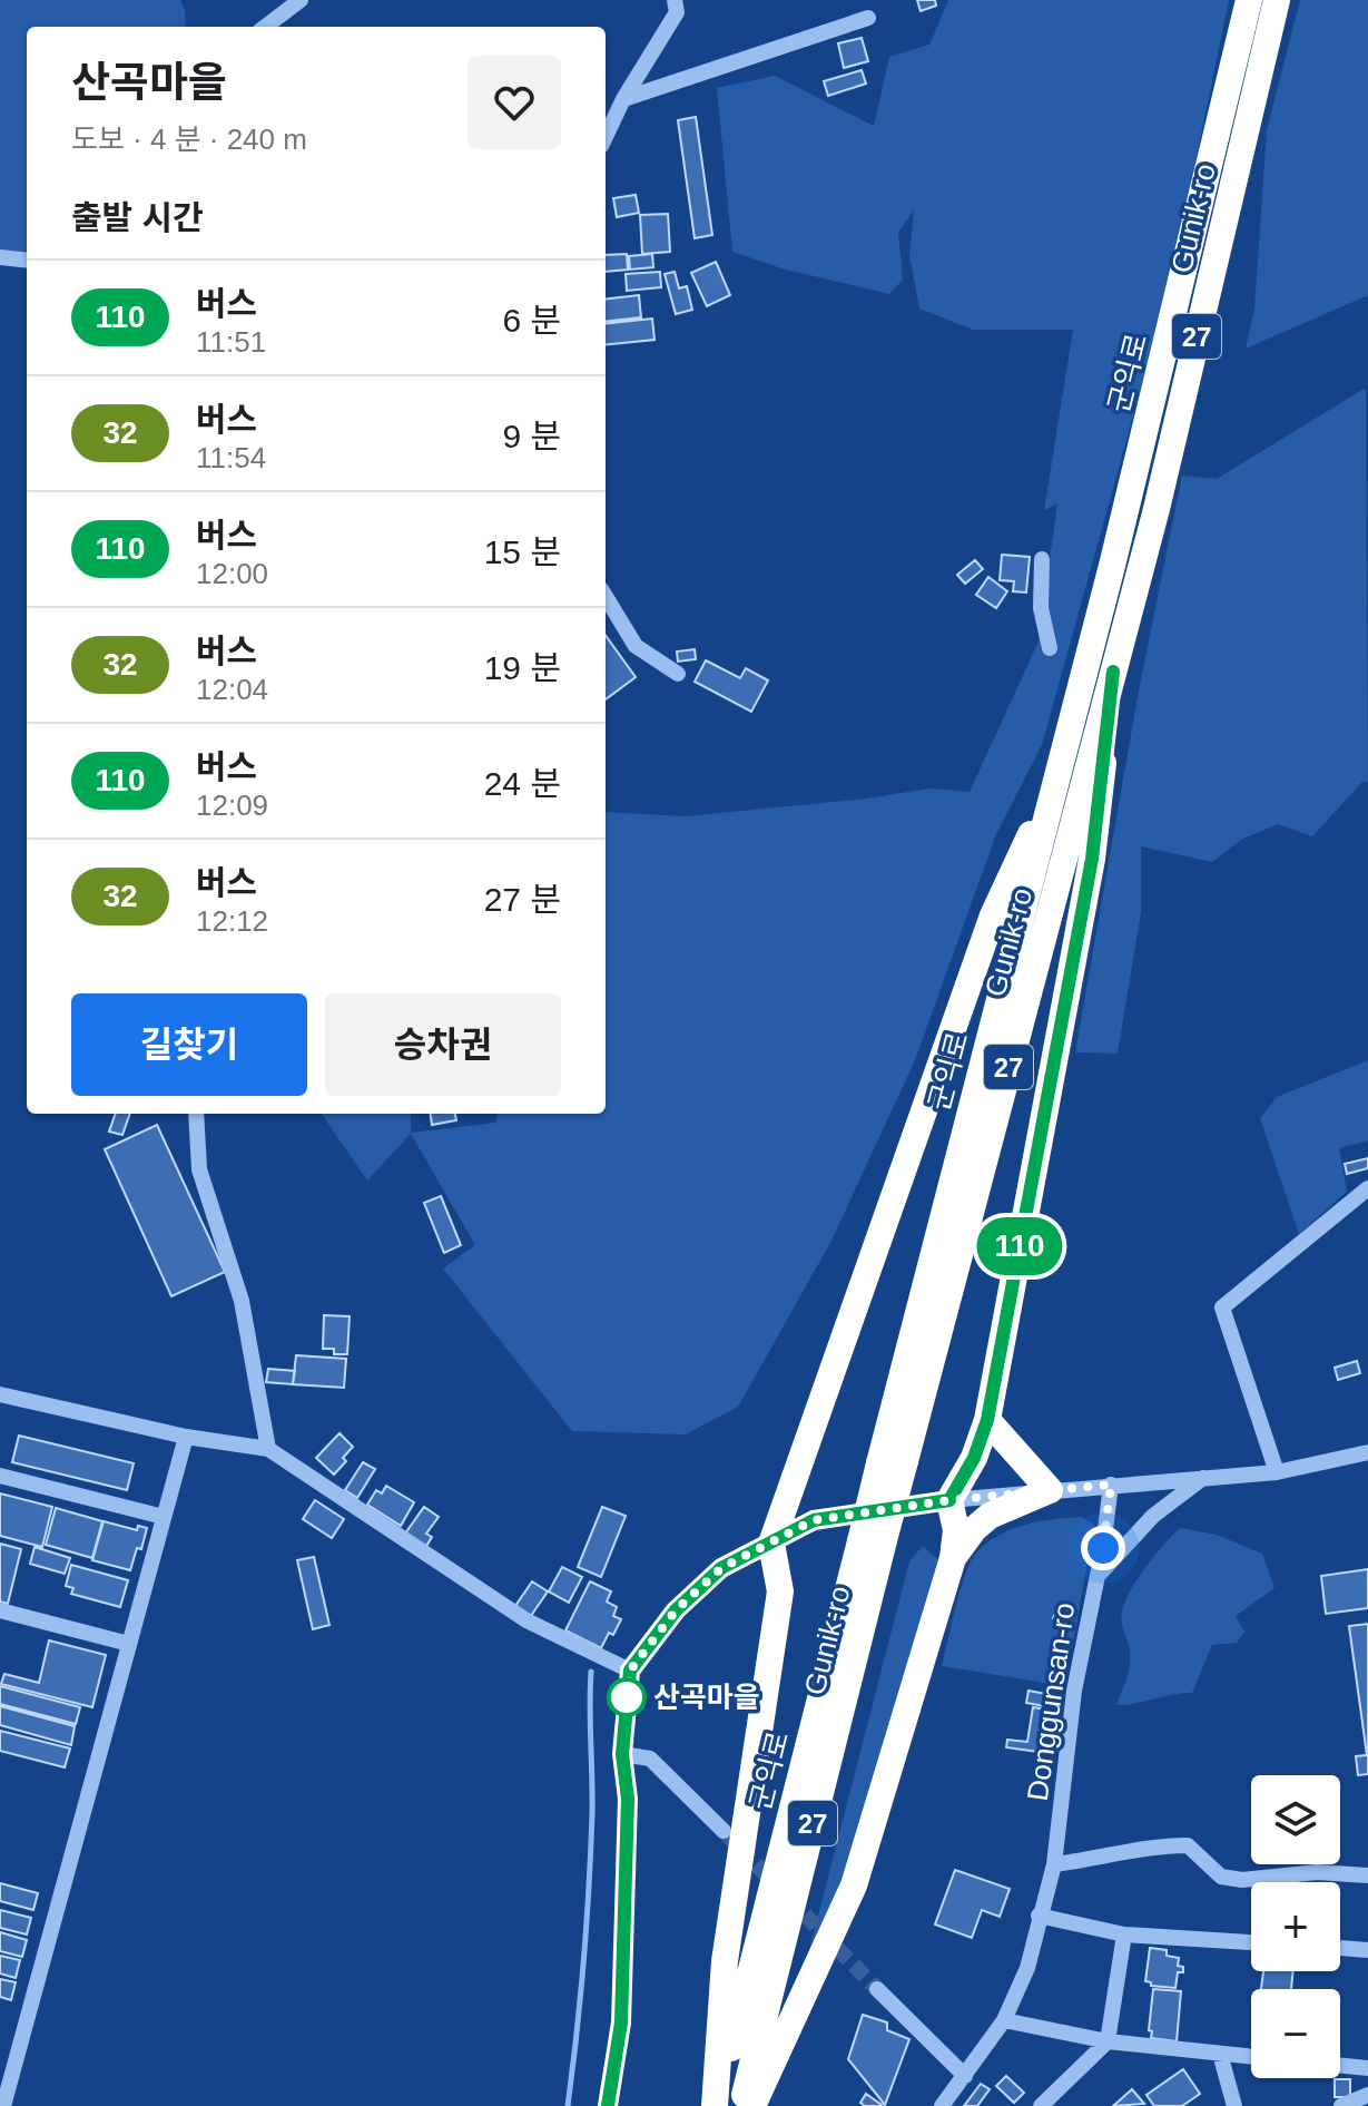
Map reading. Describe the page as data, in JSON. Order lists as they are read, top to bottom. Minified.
{"streets":{"highway":["Gunik-ro","27","군익로"],"street":["Donggunsan-ro"]},"crossings":[["Gunik-ro","군익로"]],"places":["산곡마을"],"lines":["bus line 110"],"page":{"on_map":"110","heading":[["산곡마을","도보 · 4 분 · 240 m"],"출발 시간"],"list":[{"mark":"110","name":"버스","note":"11:51","value":"6 분"},{"mark":"32","name":"버스","note":"11:54","value":"9 분"},{"mark":"110","name":"버스","note":"12:00","value":"15 분"},{"mark":"32","name":"버스","note":"12:04","value":"19 분"},{"mark":"110","name":"버스","note":"12:09","value":"24 분"},{"mark":"32","name":"버스","note":"12:12","value":"27 분"}],"buttons":["길찾기","승차권"],"map_buttons":["+","−"]}}
